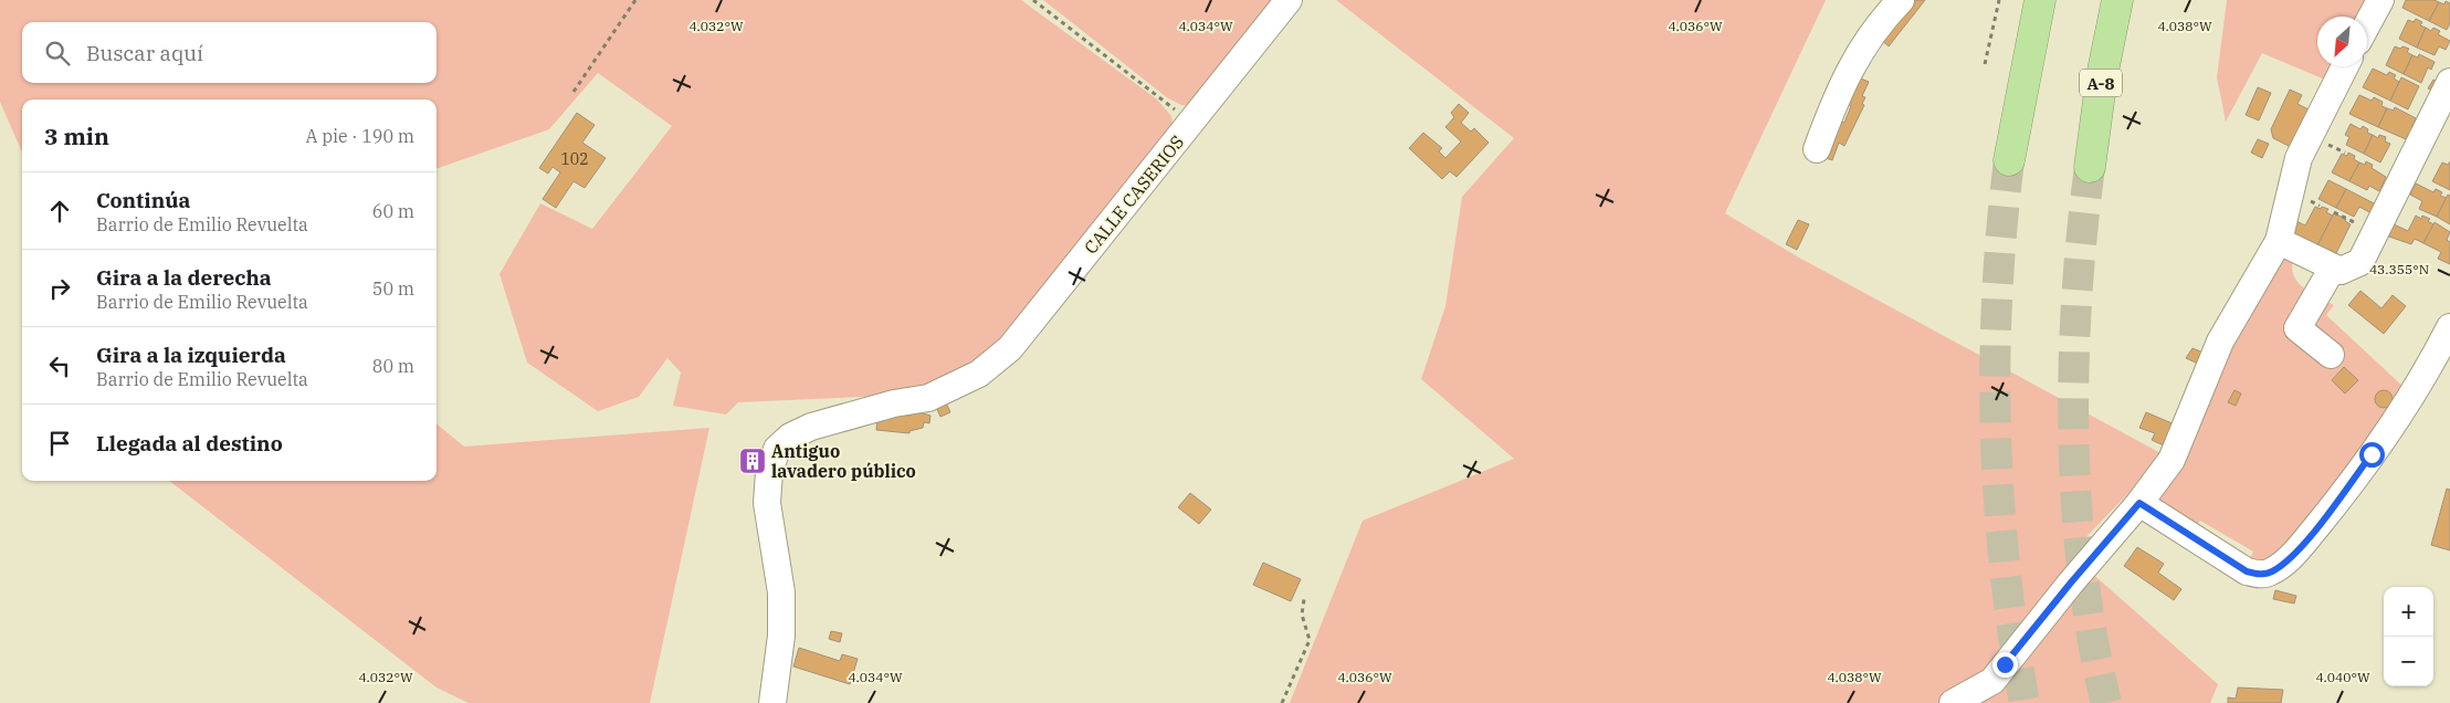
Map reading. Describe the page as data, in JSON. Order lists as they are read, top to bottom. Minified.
{"streets":{"highway":["A-8"],"street":["CALLE CASERIOS"]},"places":{"building":["Antiguo lavadero público"]},"house_numbers":["102"],"north":"bottom left","page":{"search":"Buscar aquí","heading":["3 min","A pie · 190 m"],"list":[["Continúa","Barrio de Emilio Revuelta","60 m"],["Gira a la derecha","Barrio de Emilio Revuelta","50 m"],["Gira a la izquierda","Barrio de Emilio Revuelta","80 m"],"Llegada al destino"],"map_buttons":["+","−"]},"coordinates":["4.032°W","4.034°W","4.036°W","4.038°W","43.355°N","4.040°W"]}
